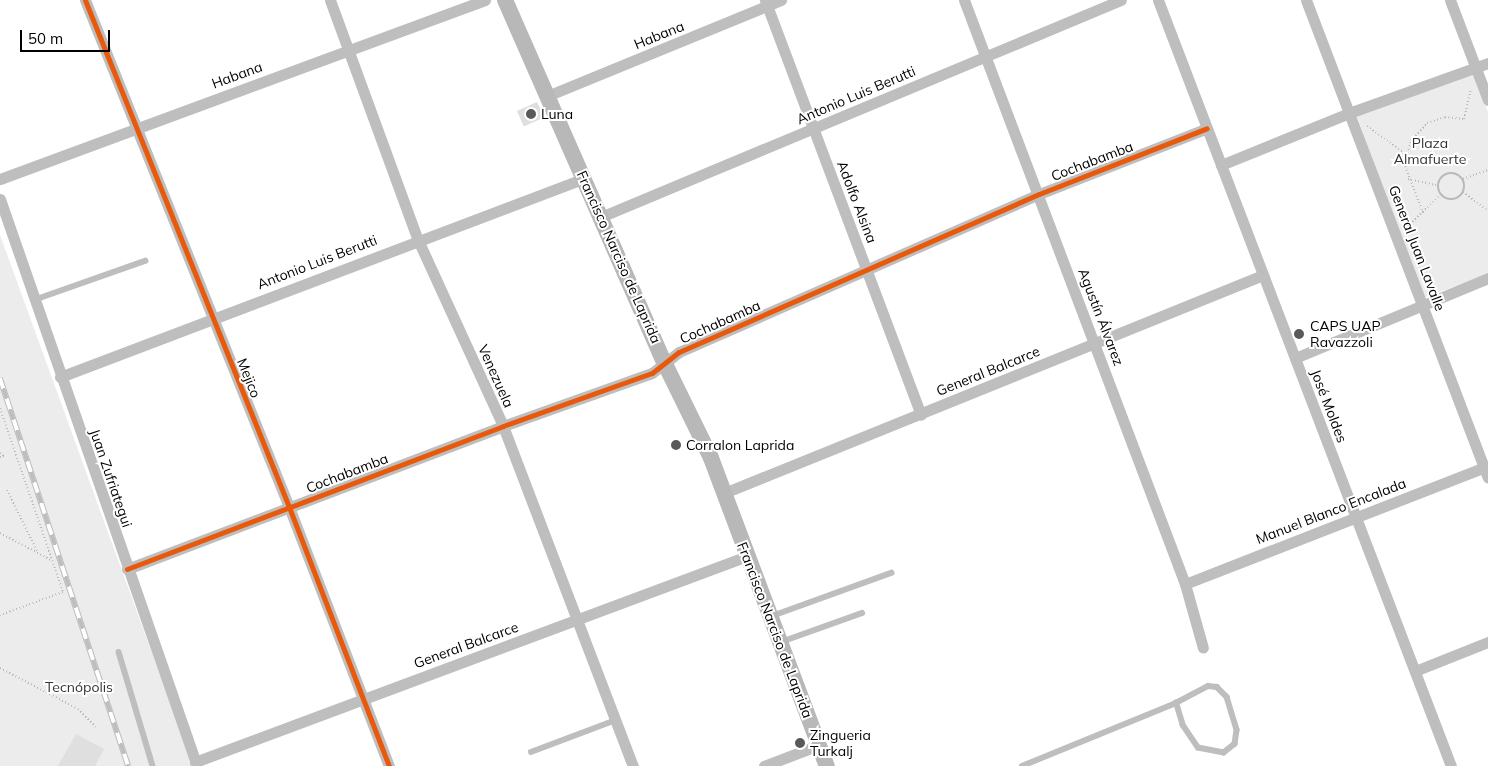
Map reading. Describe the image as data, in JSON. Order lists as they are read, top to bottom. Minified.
{"streets":{"main road":["Francisco Narciso de Laprida"],"street":["Habana","Antonio Luis Berutti","Cochabamba","Adolfo Alsina","General Juan Lavalle","Agustín Álvarez","General Balcarce","Venezuela","Mejico","José Moldes","Juan Zufriategui","Manuel Blanco Encalada"]},"crossings":[["Habana","Adolfo Alsina"],["Habana","Francisco Narciso de Laprida"],["Habana","Venezuela"],["Habana","Mejico"],["Antonio Luis Berutti","Adolfo Alsina"],["Antonio Luis Berutti","Francisco Narciso de Laprida"],["Antonio Luis Berutti","Agustín Álvarez"],["Antonio Luis Berutti","Venezuela"],["Antonio Luis Berutti","Mejico"],["Antonio Luis Berutti","Juan Zufriategui"],["Cochabamba","Adolfo Alsina"],["Cochabamba","Francisco Narciso de Laprida"],["Cochabamba","Agustín Álvarez"],["Cochabamba","Venezuela"],["Cochabamba","Mejico"],["Cochabamba","José Moldes"],["Cochabamba","Juan Zufriategui"],["Adolfo Alsina","General Balcarce"],["General Juan Lavalle","Manuel Blanco Encalada"],["Francisco Narciso de Laprida","General Balcarce"],["Agustín Álvarez","General Balcarce"],["Agustín Álvarez","Manuel Blanco Encalada"],["General Balcarce","Venezuela"],["General Balcarce","Mejico"],["General Balcarce","José Moldes"],["General Balcarce","Juan Zufriategui"],["José Moldes","Manuel Blanco Encalada"]],"parks":["Plaza Almafuerte","Tecnópolis"],"places":["Luna","CAPS UAP Ravazzoli","Corralon Laprida","Zingueria Turkalj"],"scale_bar":"50 m"}
